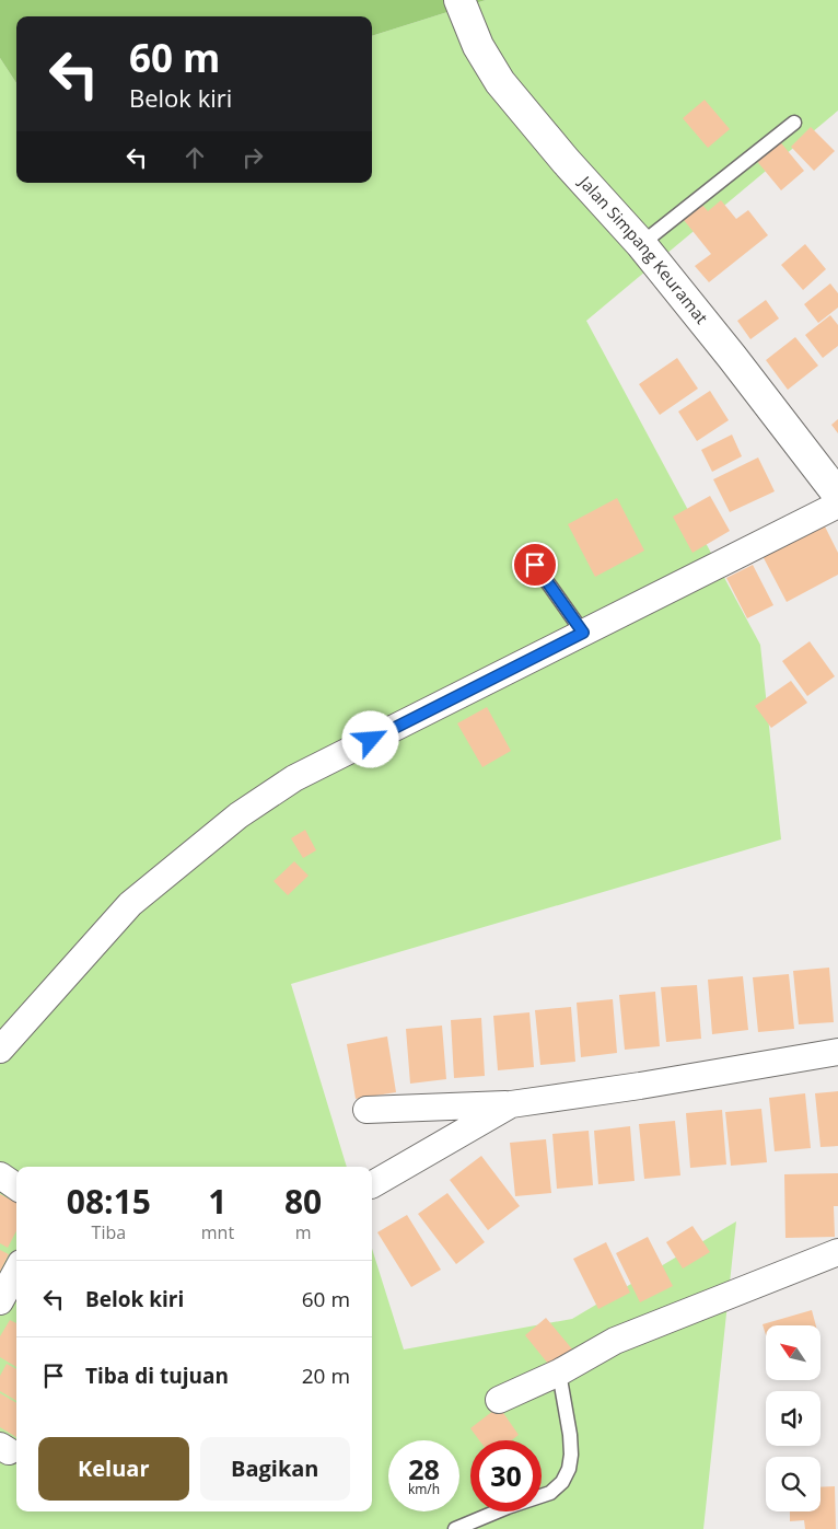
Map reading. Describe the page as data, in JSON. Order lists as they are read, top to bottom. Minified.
{"streets":{"main road":["Jalan Simpang Keuramat"]},"north":"top left","page":{"turn":["60 m","Belok kiri"],"eta":["08:15","Tiba","1","mnt","80","m"],"list":[{"name":"Belok kiri","value":"60 m"},{"name":"Tiba di tujuan","value":"20 m"}],"buttons":["Keluar","Bagikan"],"speed":"28 km/h","limit":"30"}}
